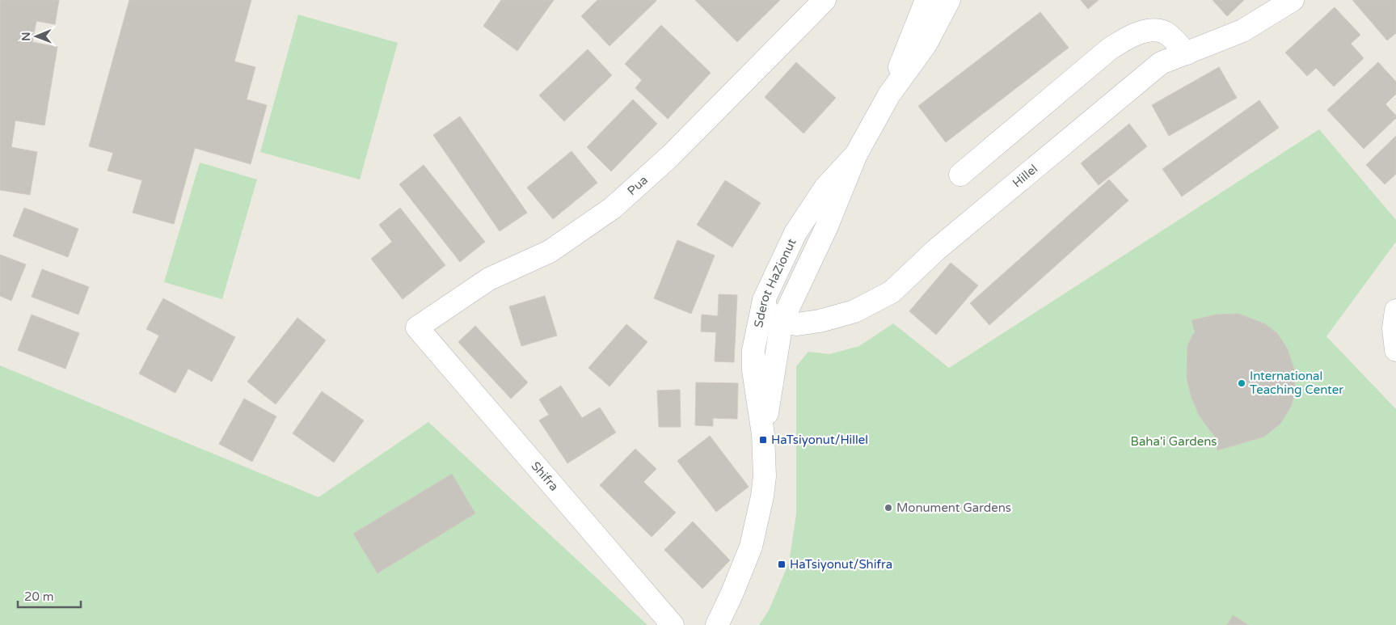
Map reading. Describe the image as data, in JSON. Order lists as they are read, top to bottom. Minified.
{"streets":{"street":["Hillel","Pua","Sderot HaZionut","Shifra"]},"crossings":[["Hillel","Sderot HaZionut"],["Pua","Shifra"]],"parks":["Baha'i Gardens"],"places":{"other":["International Teaching Center","Monument Gardens"],"transit":["HaTsiyonut/Hillel","HaTsiyonut/Shifra"]},"scale_bar":"20 m","north":"left"}
